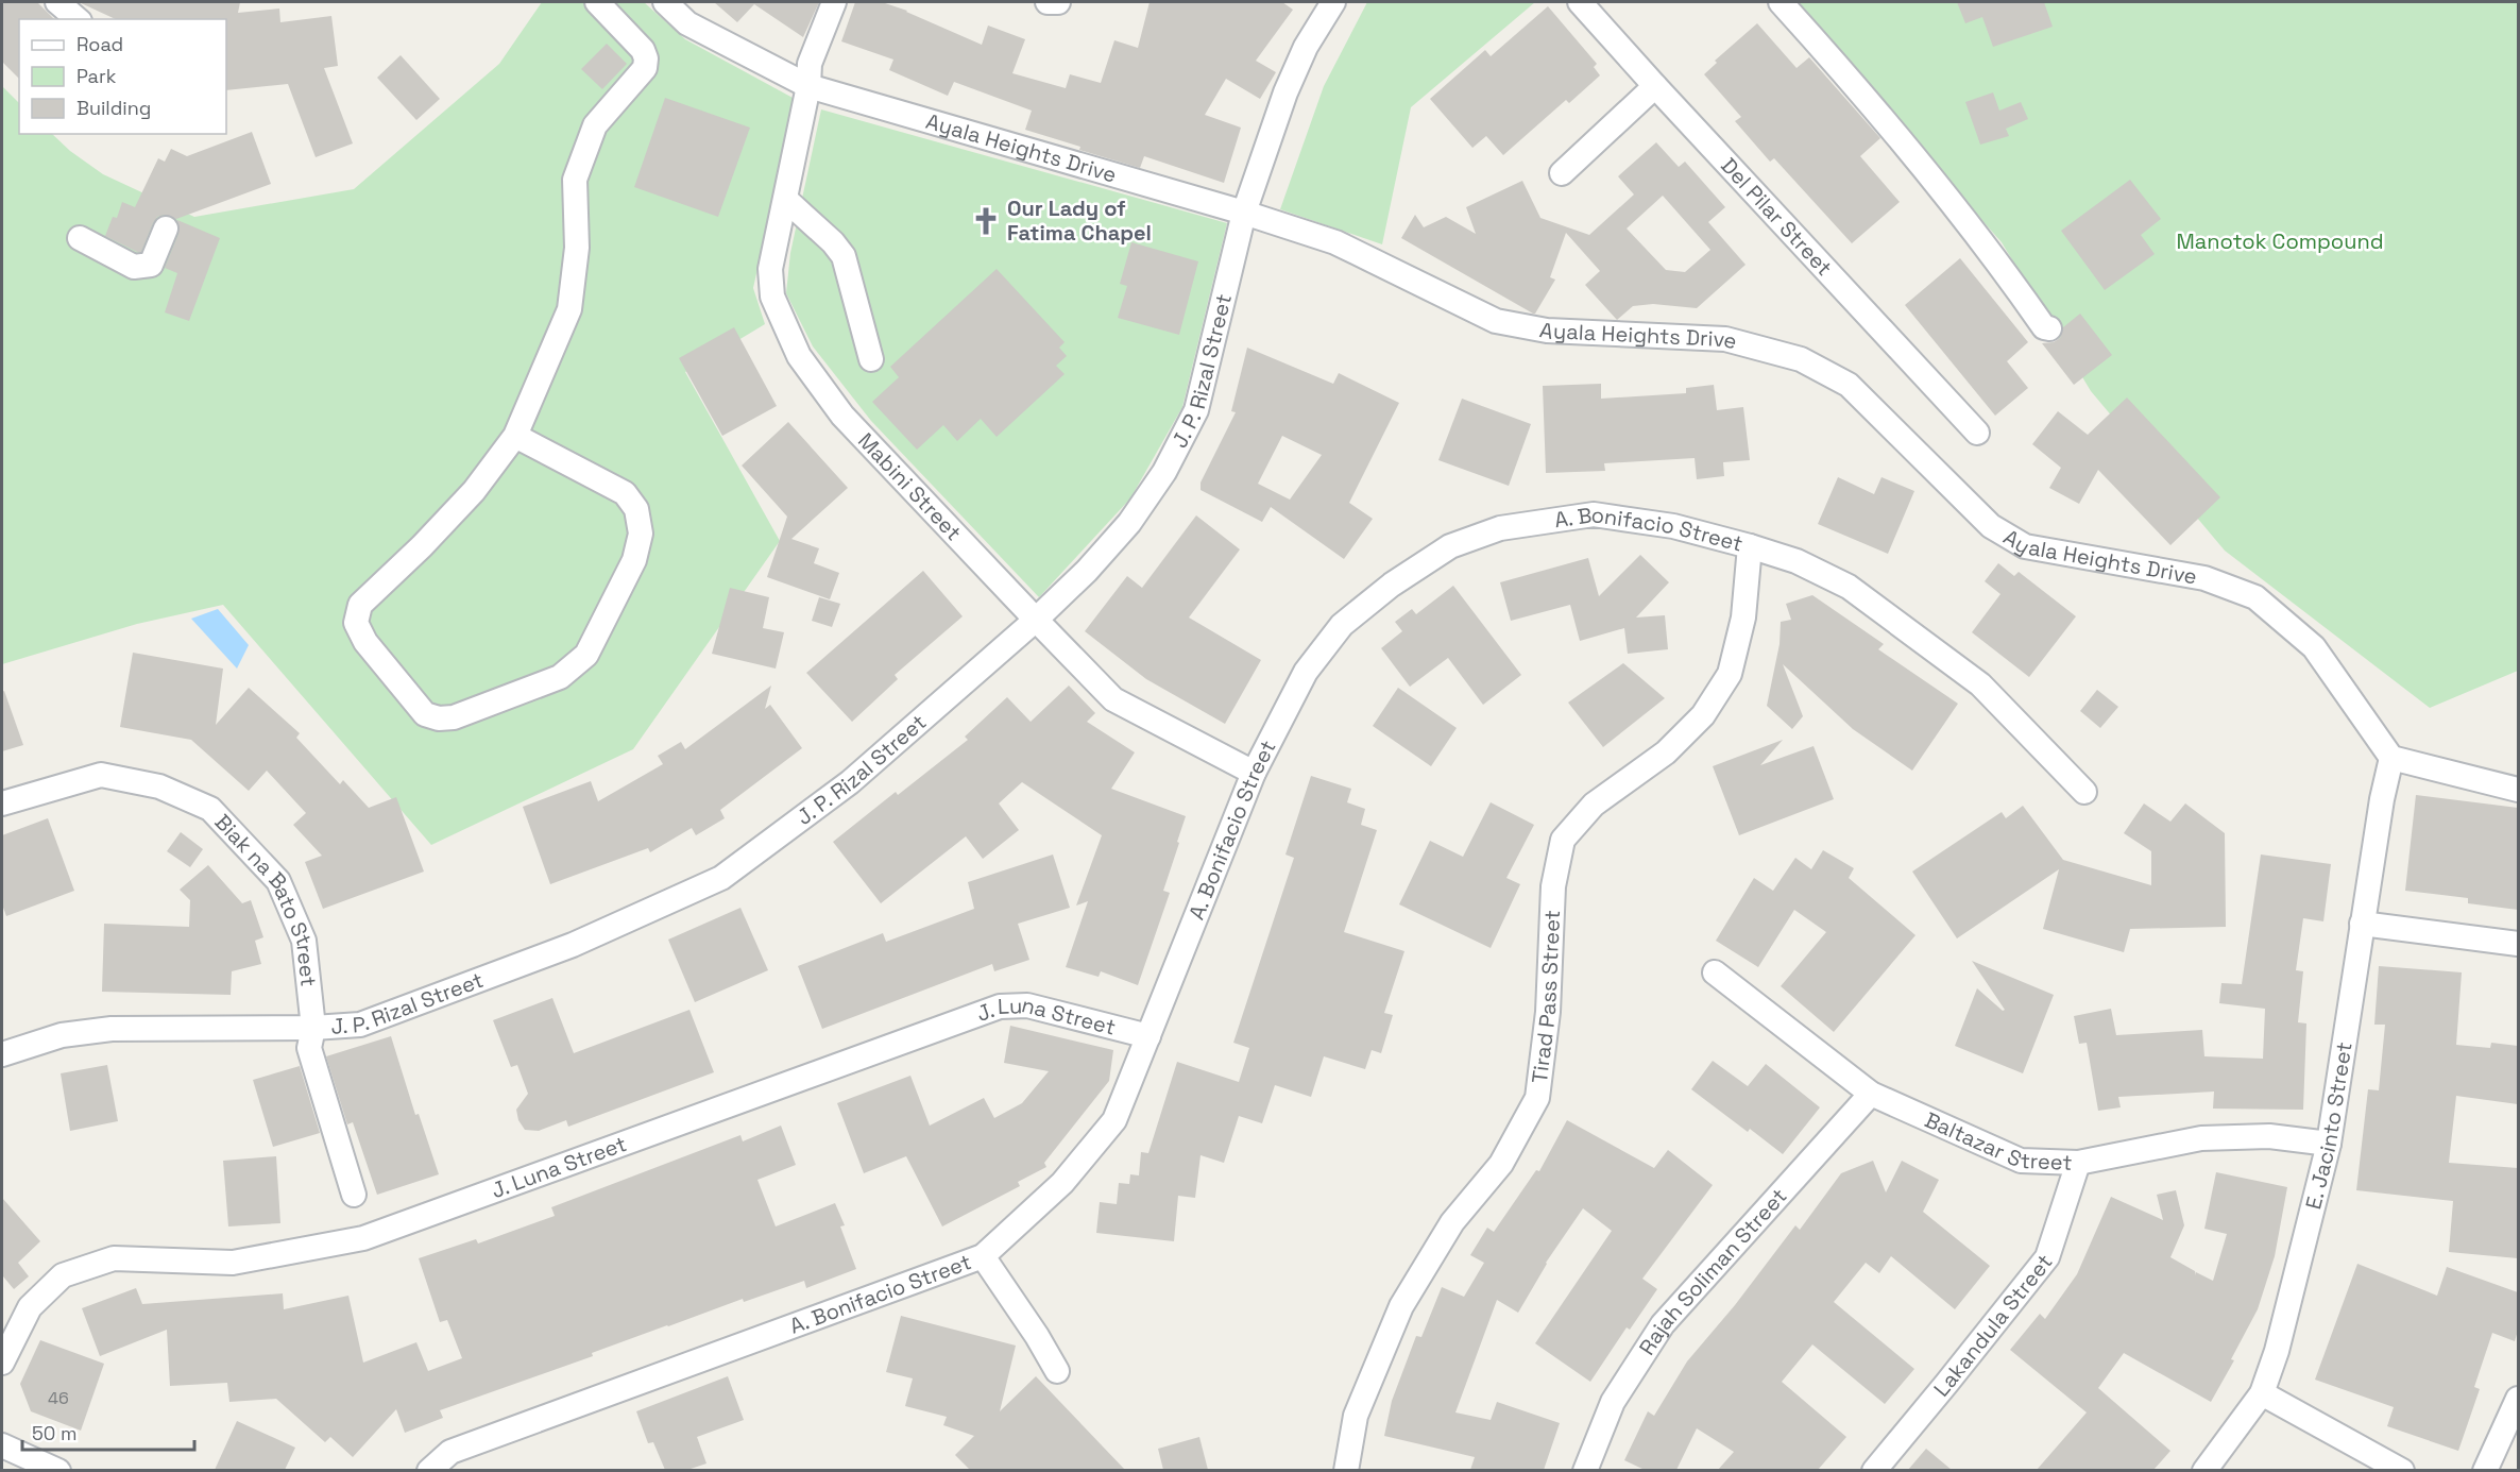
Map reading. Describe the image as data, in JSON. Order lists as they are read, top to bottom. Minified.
{"streets":{"street":["Ayala Heights Drive","Del Pilar Street","J. P. Rizal Street","Mabini Street","A. Bonifacio Street","Biak na Bato Street","Tirad Pass Street","J. Luna Street","E. Jacinto Street","Baltazar Street","Rajah Soliman Street","Lakandula Street"]},"crossings":[["Ayala Heights Drive","J. P. Rizal Street"],["Ayala Heights Drive","Mabini Street"],["Ayala Heights Drive","E. Jacinto Street"],["J. P. Rizal Street","Mabini Street"],["J. P. Rizal Street","Biak na Bato Street"],["Mabini Street","A. Bonifacio Street"],["A. Bonifacio Street","Tirad Pass Street"],["A. Bonifacio Street","J. Luna Street"],["E. Jacinto Street","Baltazar Street"],["Baltazar Street","Rajah Soliman Street"],["Baltazar Street","Lakandula Street"]],"parks":["Manotok Compound"],"places":{"church":["Our Lady of Fatima Chapel"]},"house_numbers":["46"],"legend":["Road","Park","Building"],"scale_bar":"50 m"}
